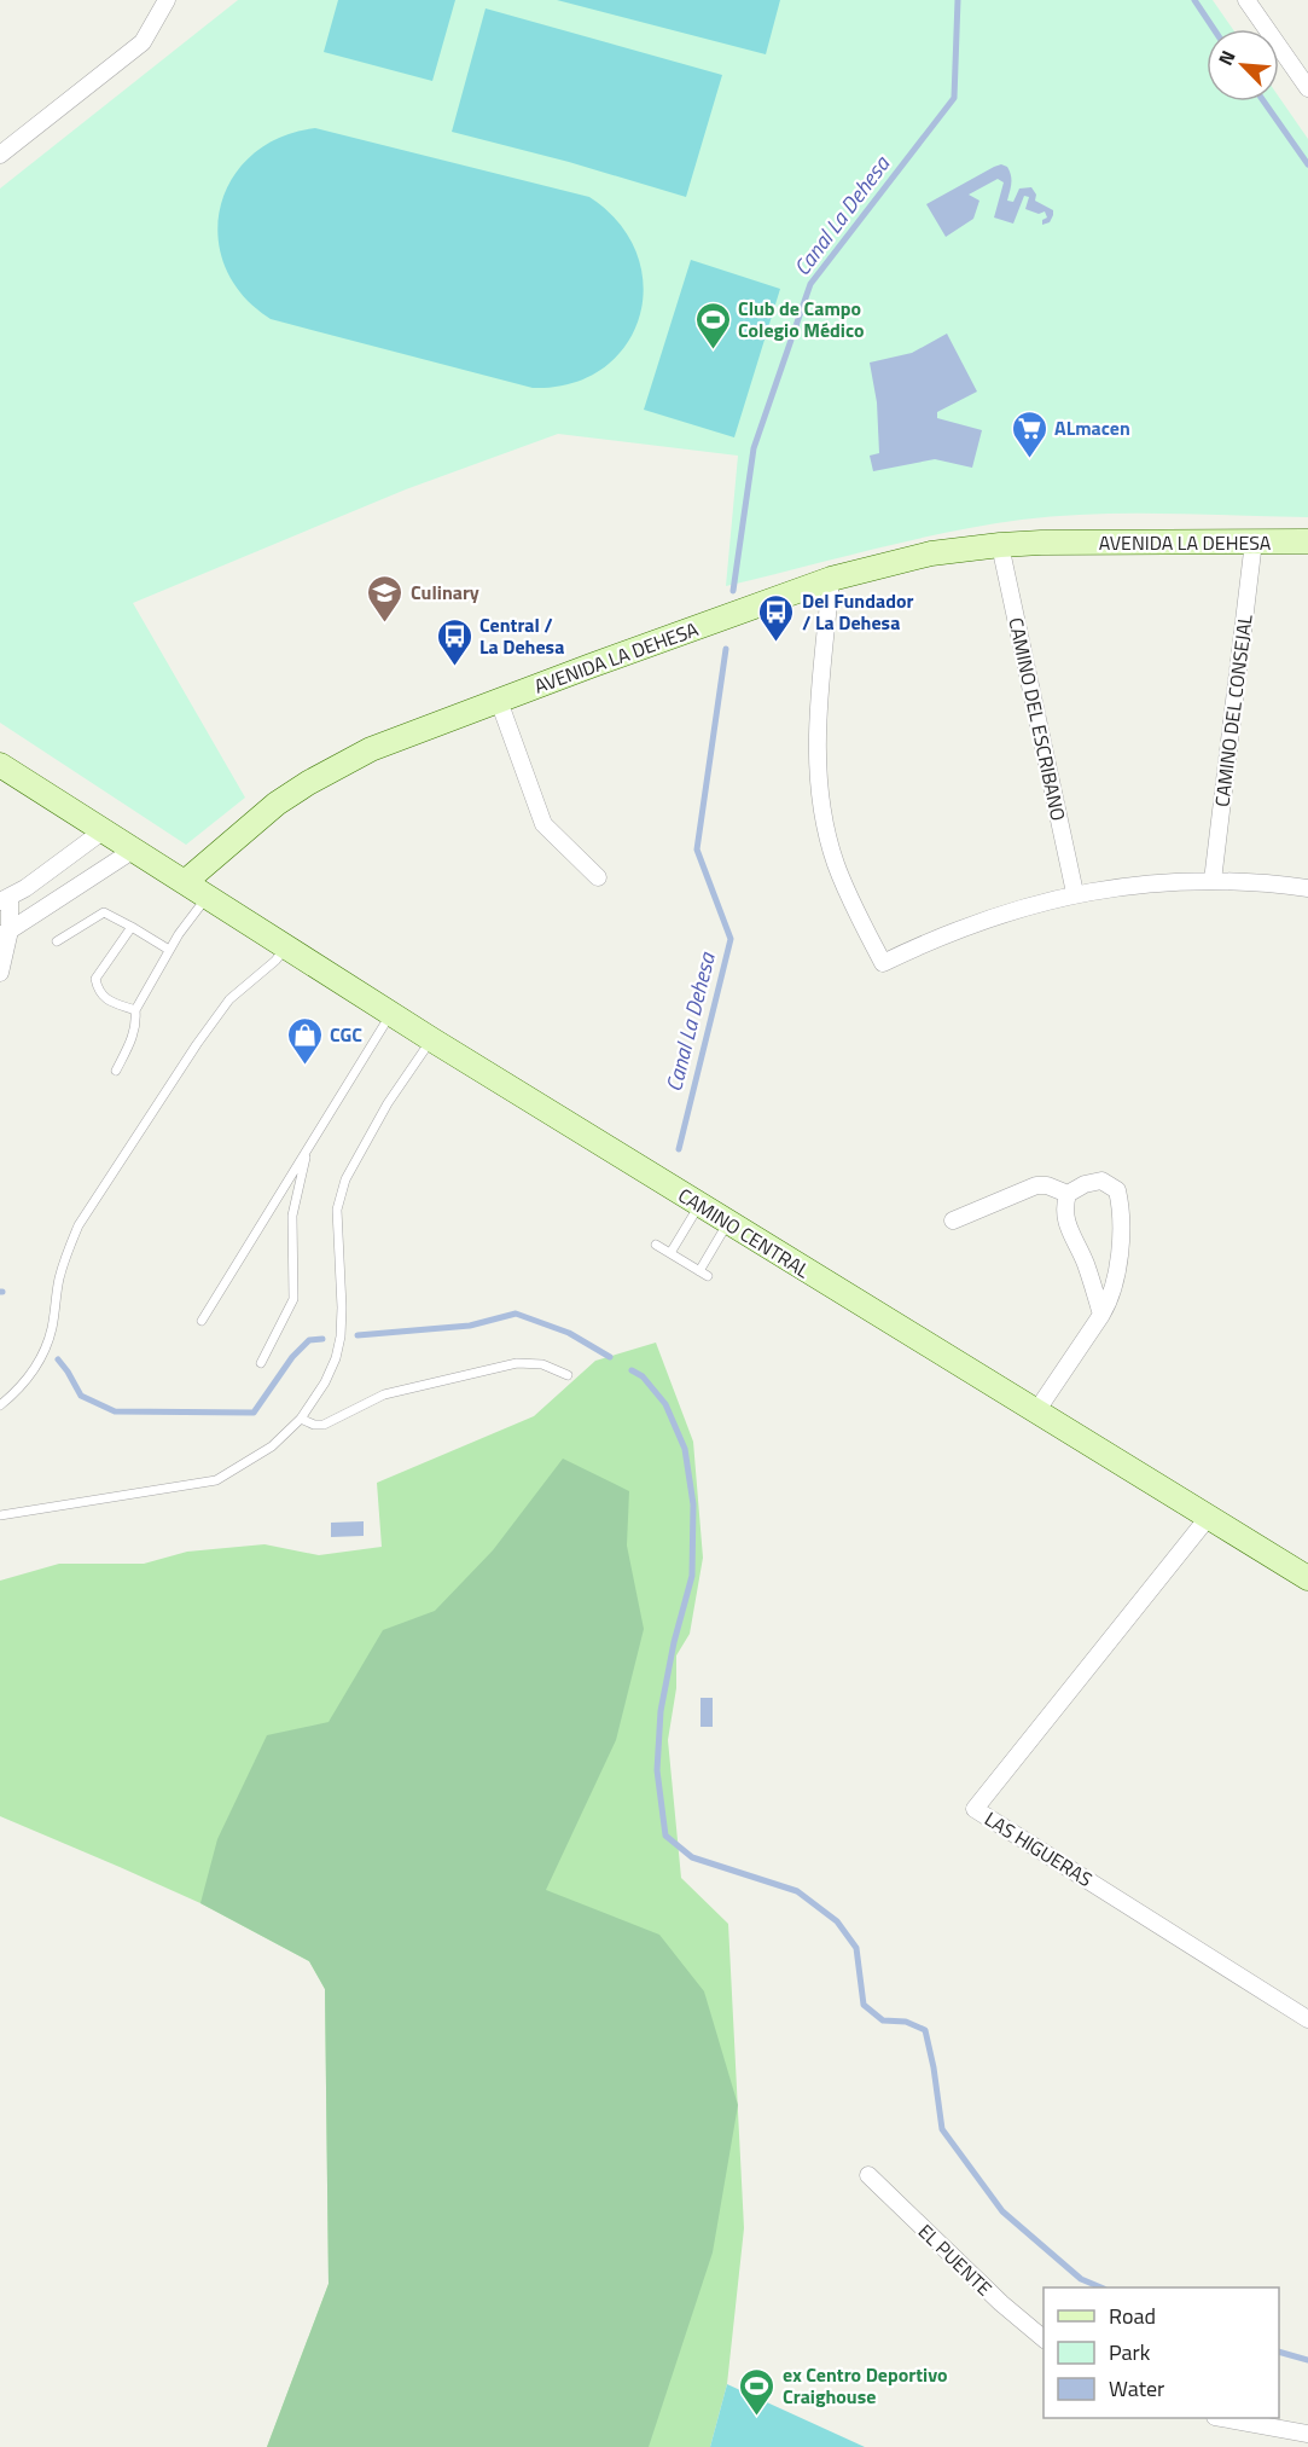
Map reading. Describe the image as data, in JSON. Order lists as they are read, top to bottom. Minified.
{"streets":{"main road":["AVENIDA LA DEHESA","CAMINO CENTRAL"],"street":["CAMINO DEL CONSEJAL","CAMINO DEL ESCRIBANO","LAS HIGUERAS","EL PUENTE"]},"crossings":[["AVENIDA LA DEHESA","CAMINO DEL CONSEJAL"],["AVENIDA LA DEHESA","CAMINO DEL ESCRIBANO"],["AVENIDA LA DEHESA","CAMINO CENTRAL"],["CAMINO CENTRAL","LAS HIGUERAS"]],"water":["Canal La Dehesa"],"places":{"sports":["Club de Campo Colegio Médico","ex Centro Deportivo Craighouse"],"supermarket":["ALmacen"],"school or university":["Culinary"],"bus stop":["Del Fundador / La Dehesa","Central / La Dehesa"],"shop":["CGC"]},"legend":["Road","Park","Water"],"north":"top left"}
